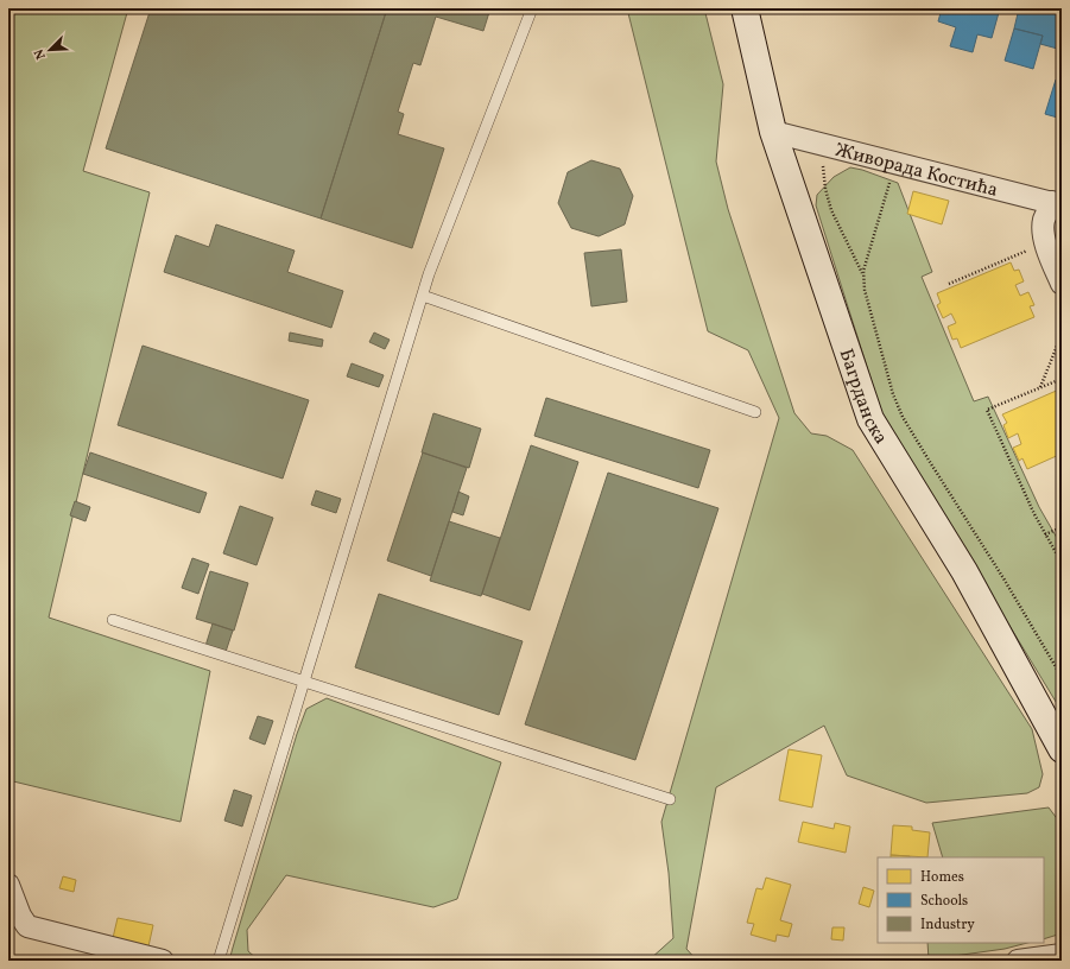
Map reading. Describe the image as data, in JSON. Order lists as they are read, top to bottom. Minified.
{"streets":{"main road":["Багрданска"],"street":["Живорада Костића"]},"crossings":[["Живорада Костића","Багрданска"]],"legend":["Homes","Schools","Industry"],"north":"bottom left"}
